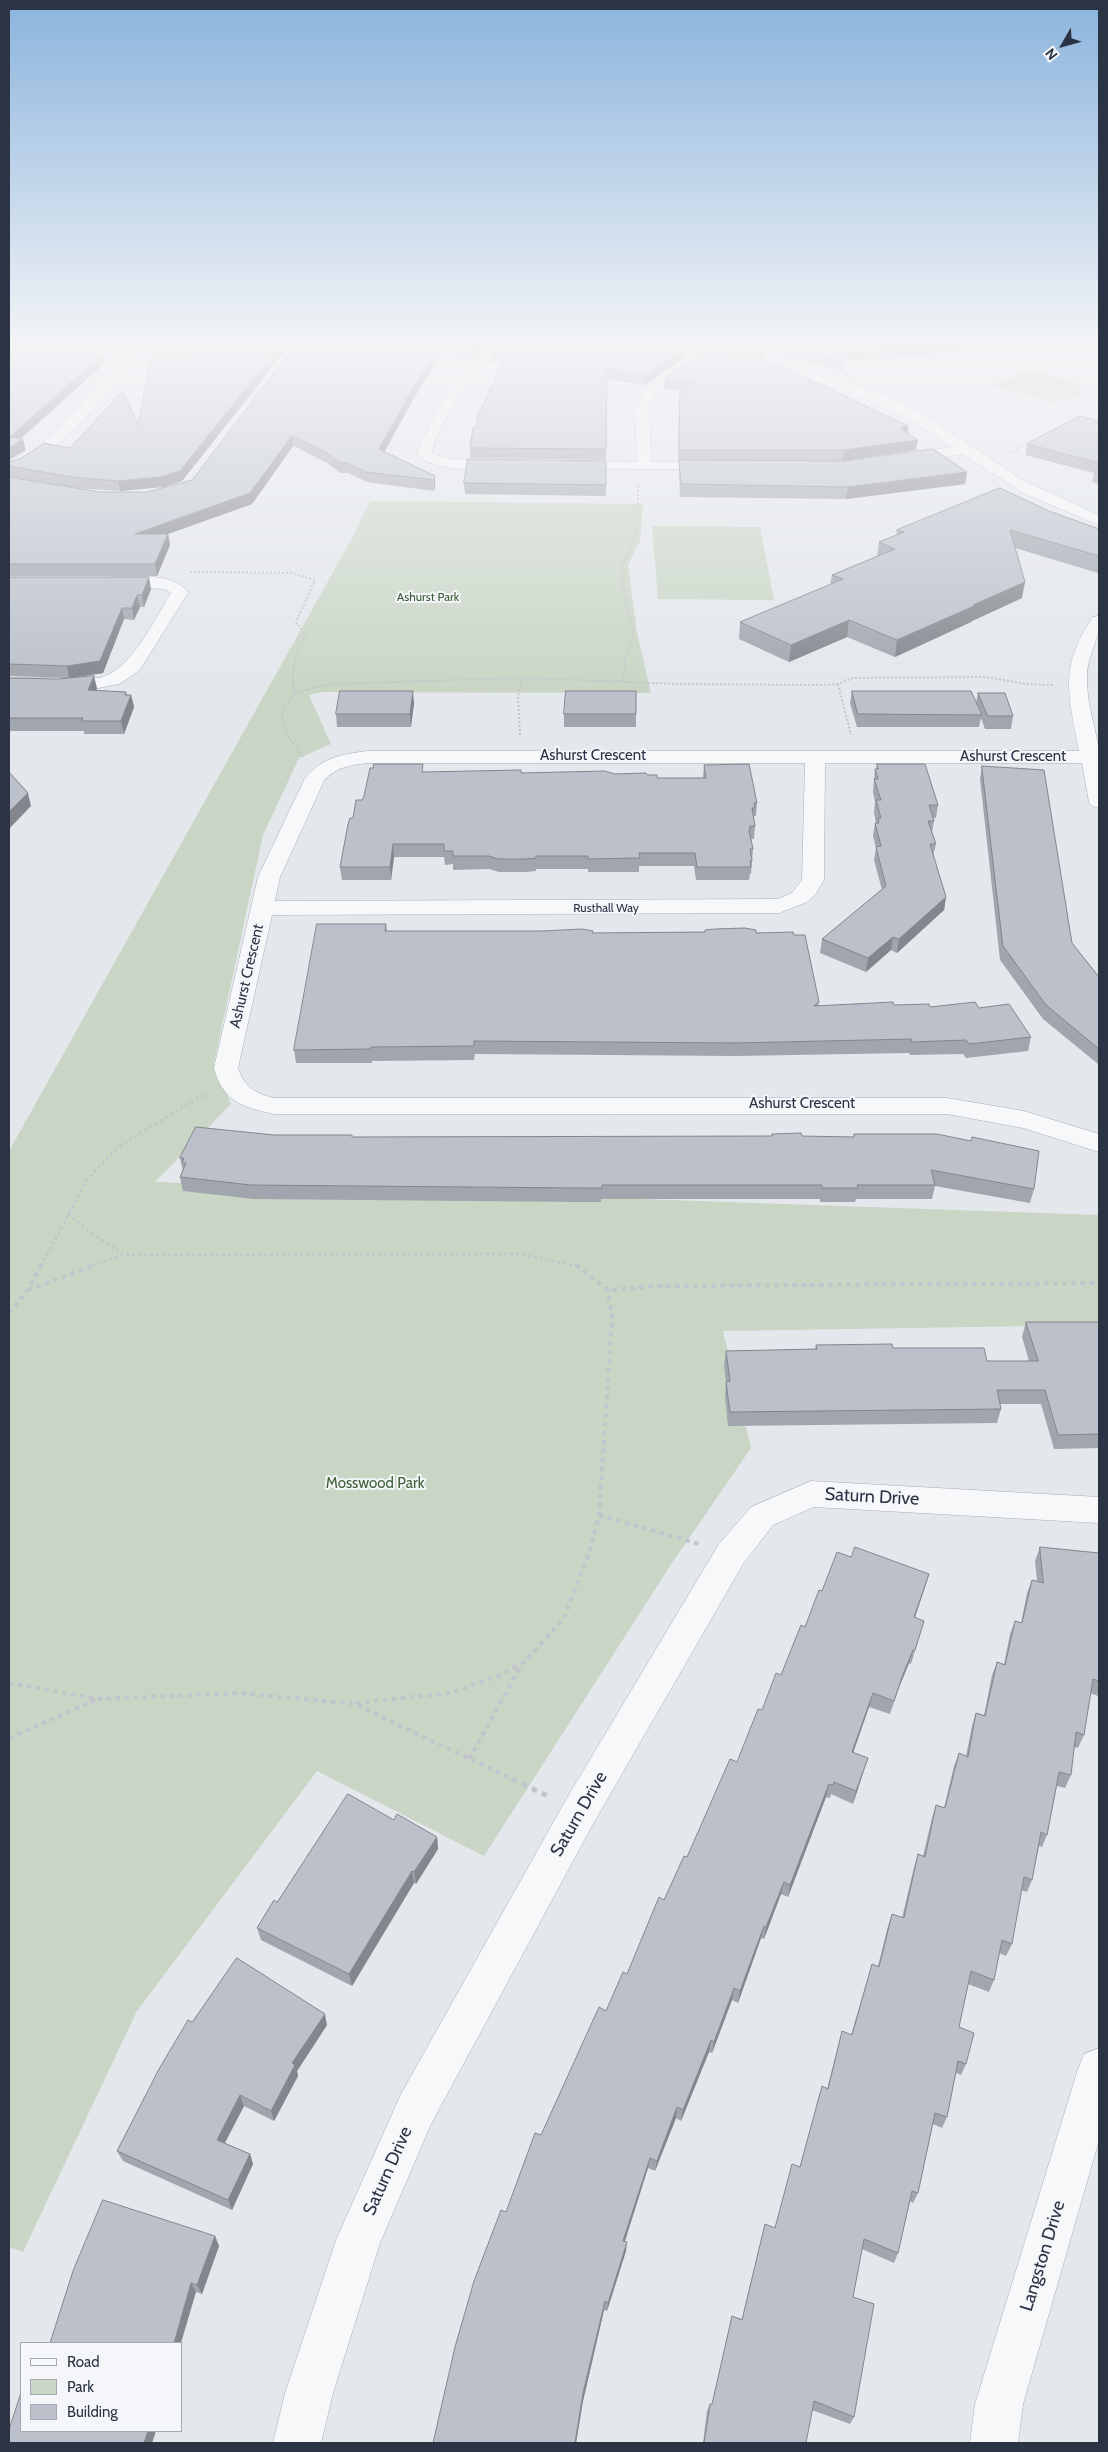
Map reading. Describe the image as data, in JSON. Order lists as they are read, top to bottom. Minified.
{"streets":{"street":["Ashurst Crescent","Rusthall Way","Saturn Drive","Langston Drive"]},"crossings":[["Ashurst Crescent","Rusthall Way"]],"parks":["Ashurst Park","Mosswood Park"],"legend":["Road","Park","Building"],"north":"bottom left"}
